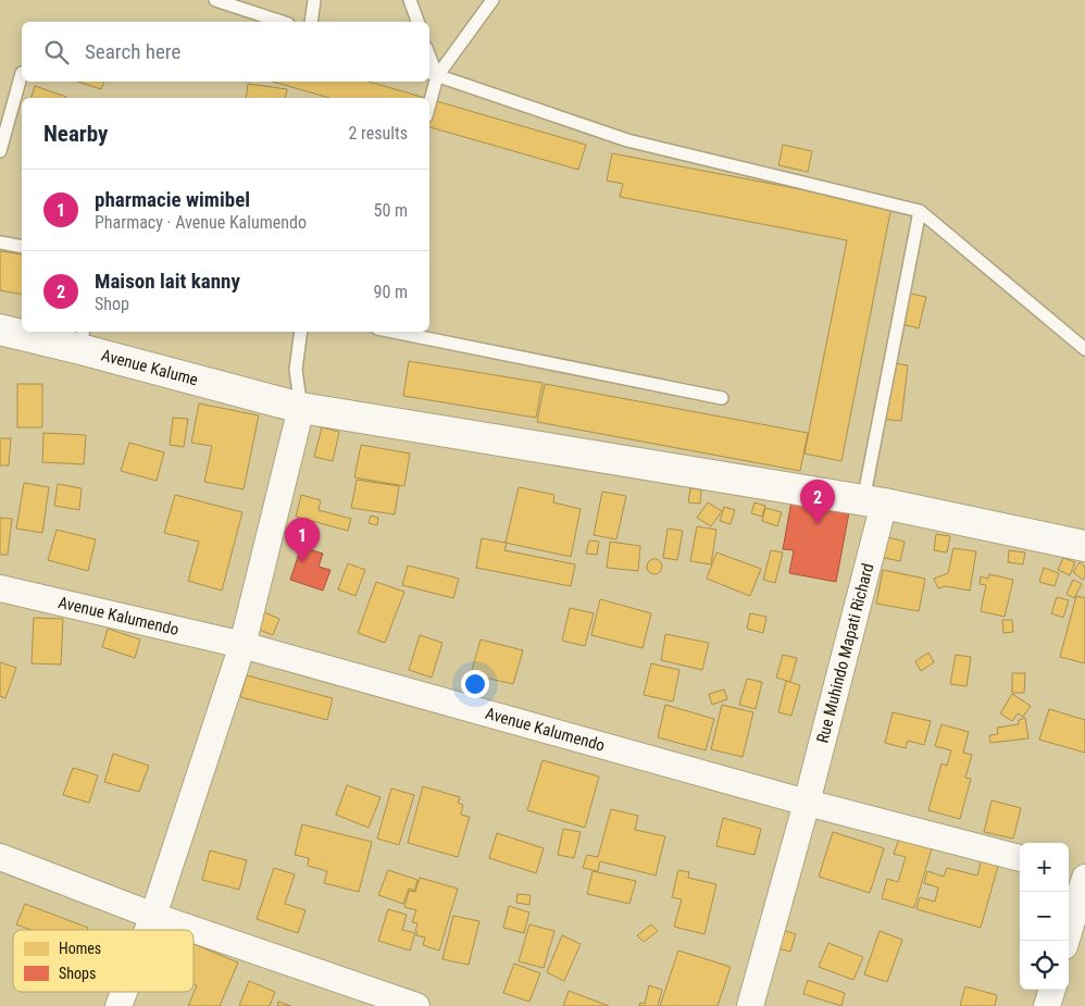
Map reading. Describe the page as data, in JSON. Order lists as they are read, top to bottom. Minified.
{"streets":{"street":["Avenue Kalume","Avenue Kalumendo","Rue Muhindo Mapati Richard"]},"crossings":[["Avenue Kalume","Rue Muhindo Mapati Richard"],["Avenue Kalumendo","Rue Muhindo Mapati Richard"]],"legend":["Homes","Shops"],"page":{"search":"Search here","heading":["Nearby","2 results"],"list":[{"mark":"1","name":"pharmacie wimibel","note":"Pharmacy · Avenue Kalumendo","value":"50 m"},{"mark":"2","name":"Maison lait kanny","note":"Shop","value":"90 m"}],"pins":["2","1"],"map_buttons":["+","−"]}}
